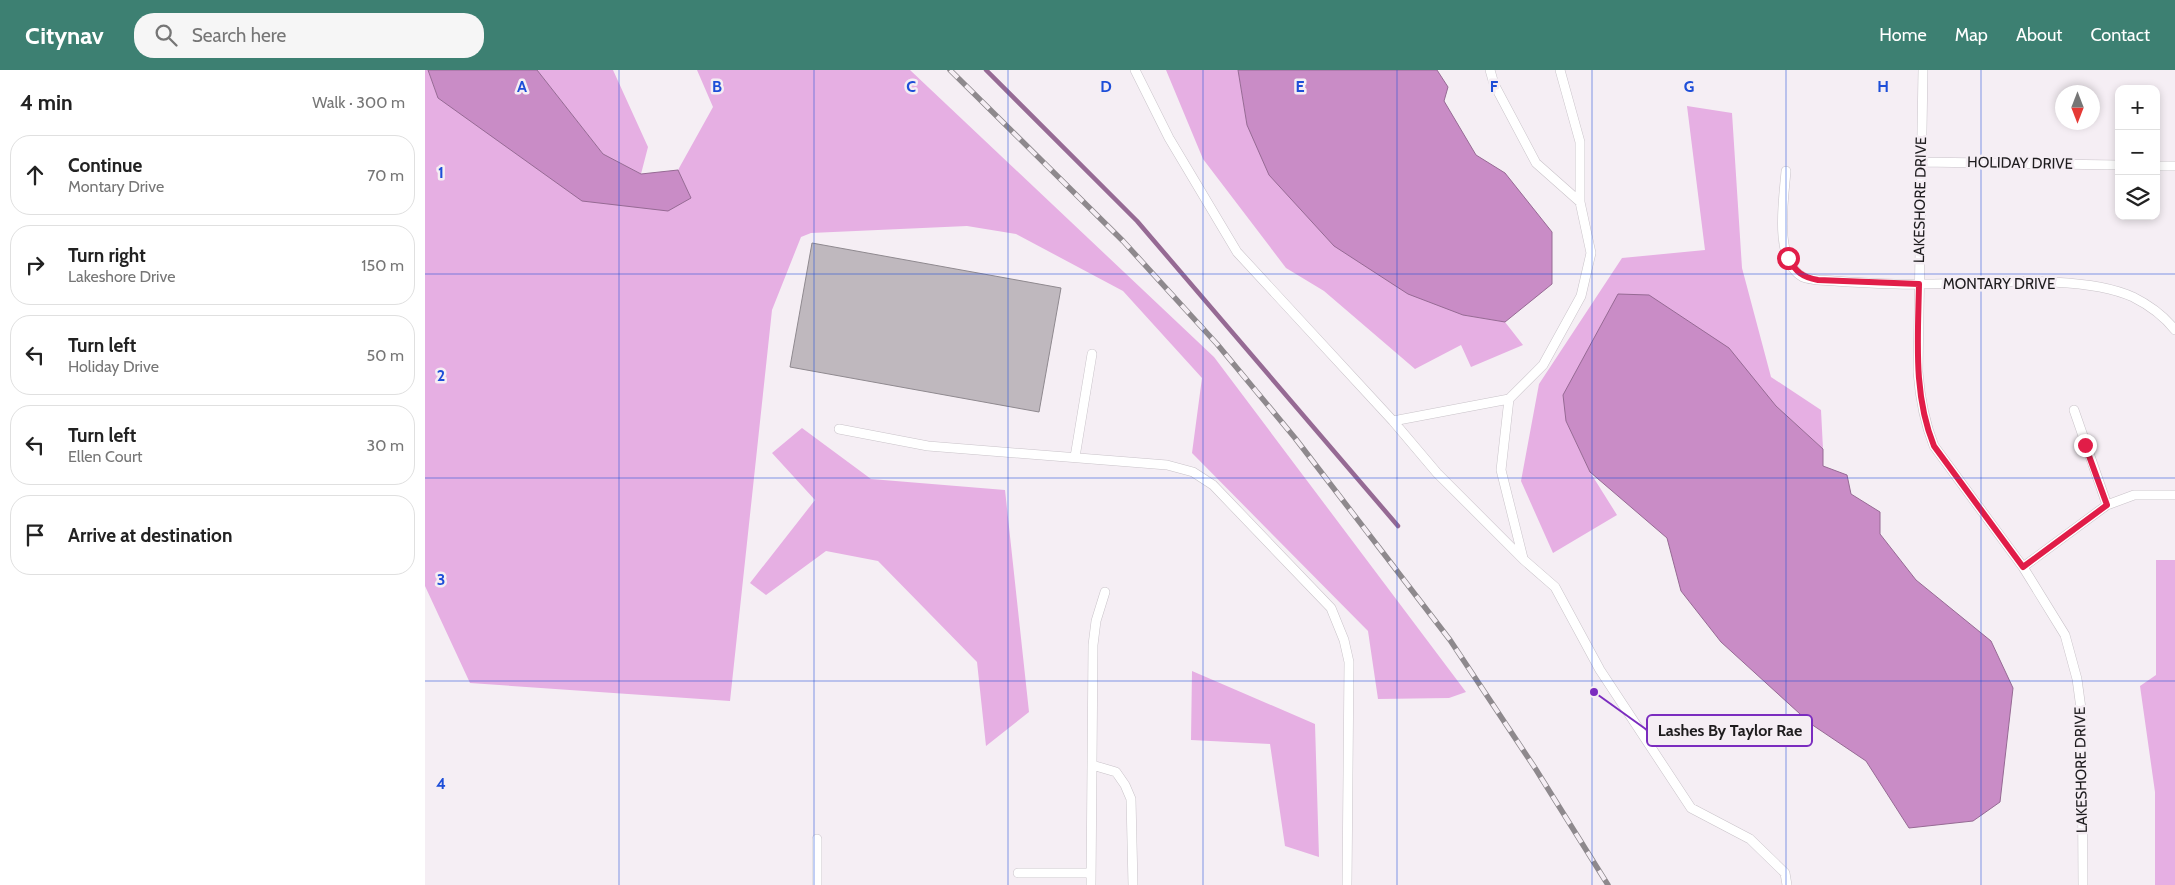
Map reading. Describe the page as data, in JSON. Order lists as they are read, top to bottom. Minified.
{"streets":{"lane":["HOLIDAY DRIVE","LAKESHORE DRIVE","MONTARY DRIVE"]},"crossings":[["HOLIDAY DRIVE","LAKESHORE DRIVE"],["LAKESHORE DRIVE","MONTARY DRIVE"]],"places":["Lashes By Taylor Rae"],"north":"bottom","page":{"header":"Citynav","search":"Search here","nav":["Home","Map","About","Contact"],"heading":["4 min","Walk · 300 m"],"map_buttons":["+","−"],"list":[["Continue","Montary Drive","70 m"],["Turn right","Lakeshore Drive","150 m"],["Turn left","Holiday Drive","50 m"],["Turn left","Ellen Court","30 m"],"Arrive at destination"]},"grid":{"columns":["A","B","C","D","E","F","G","H"],"rows":["1","2","3","4"]}}
